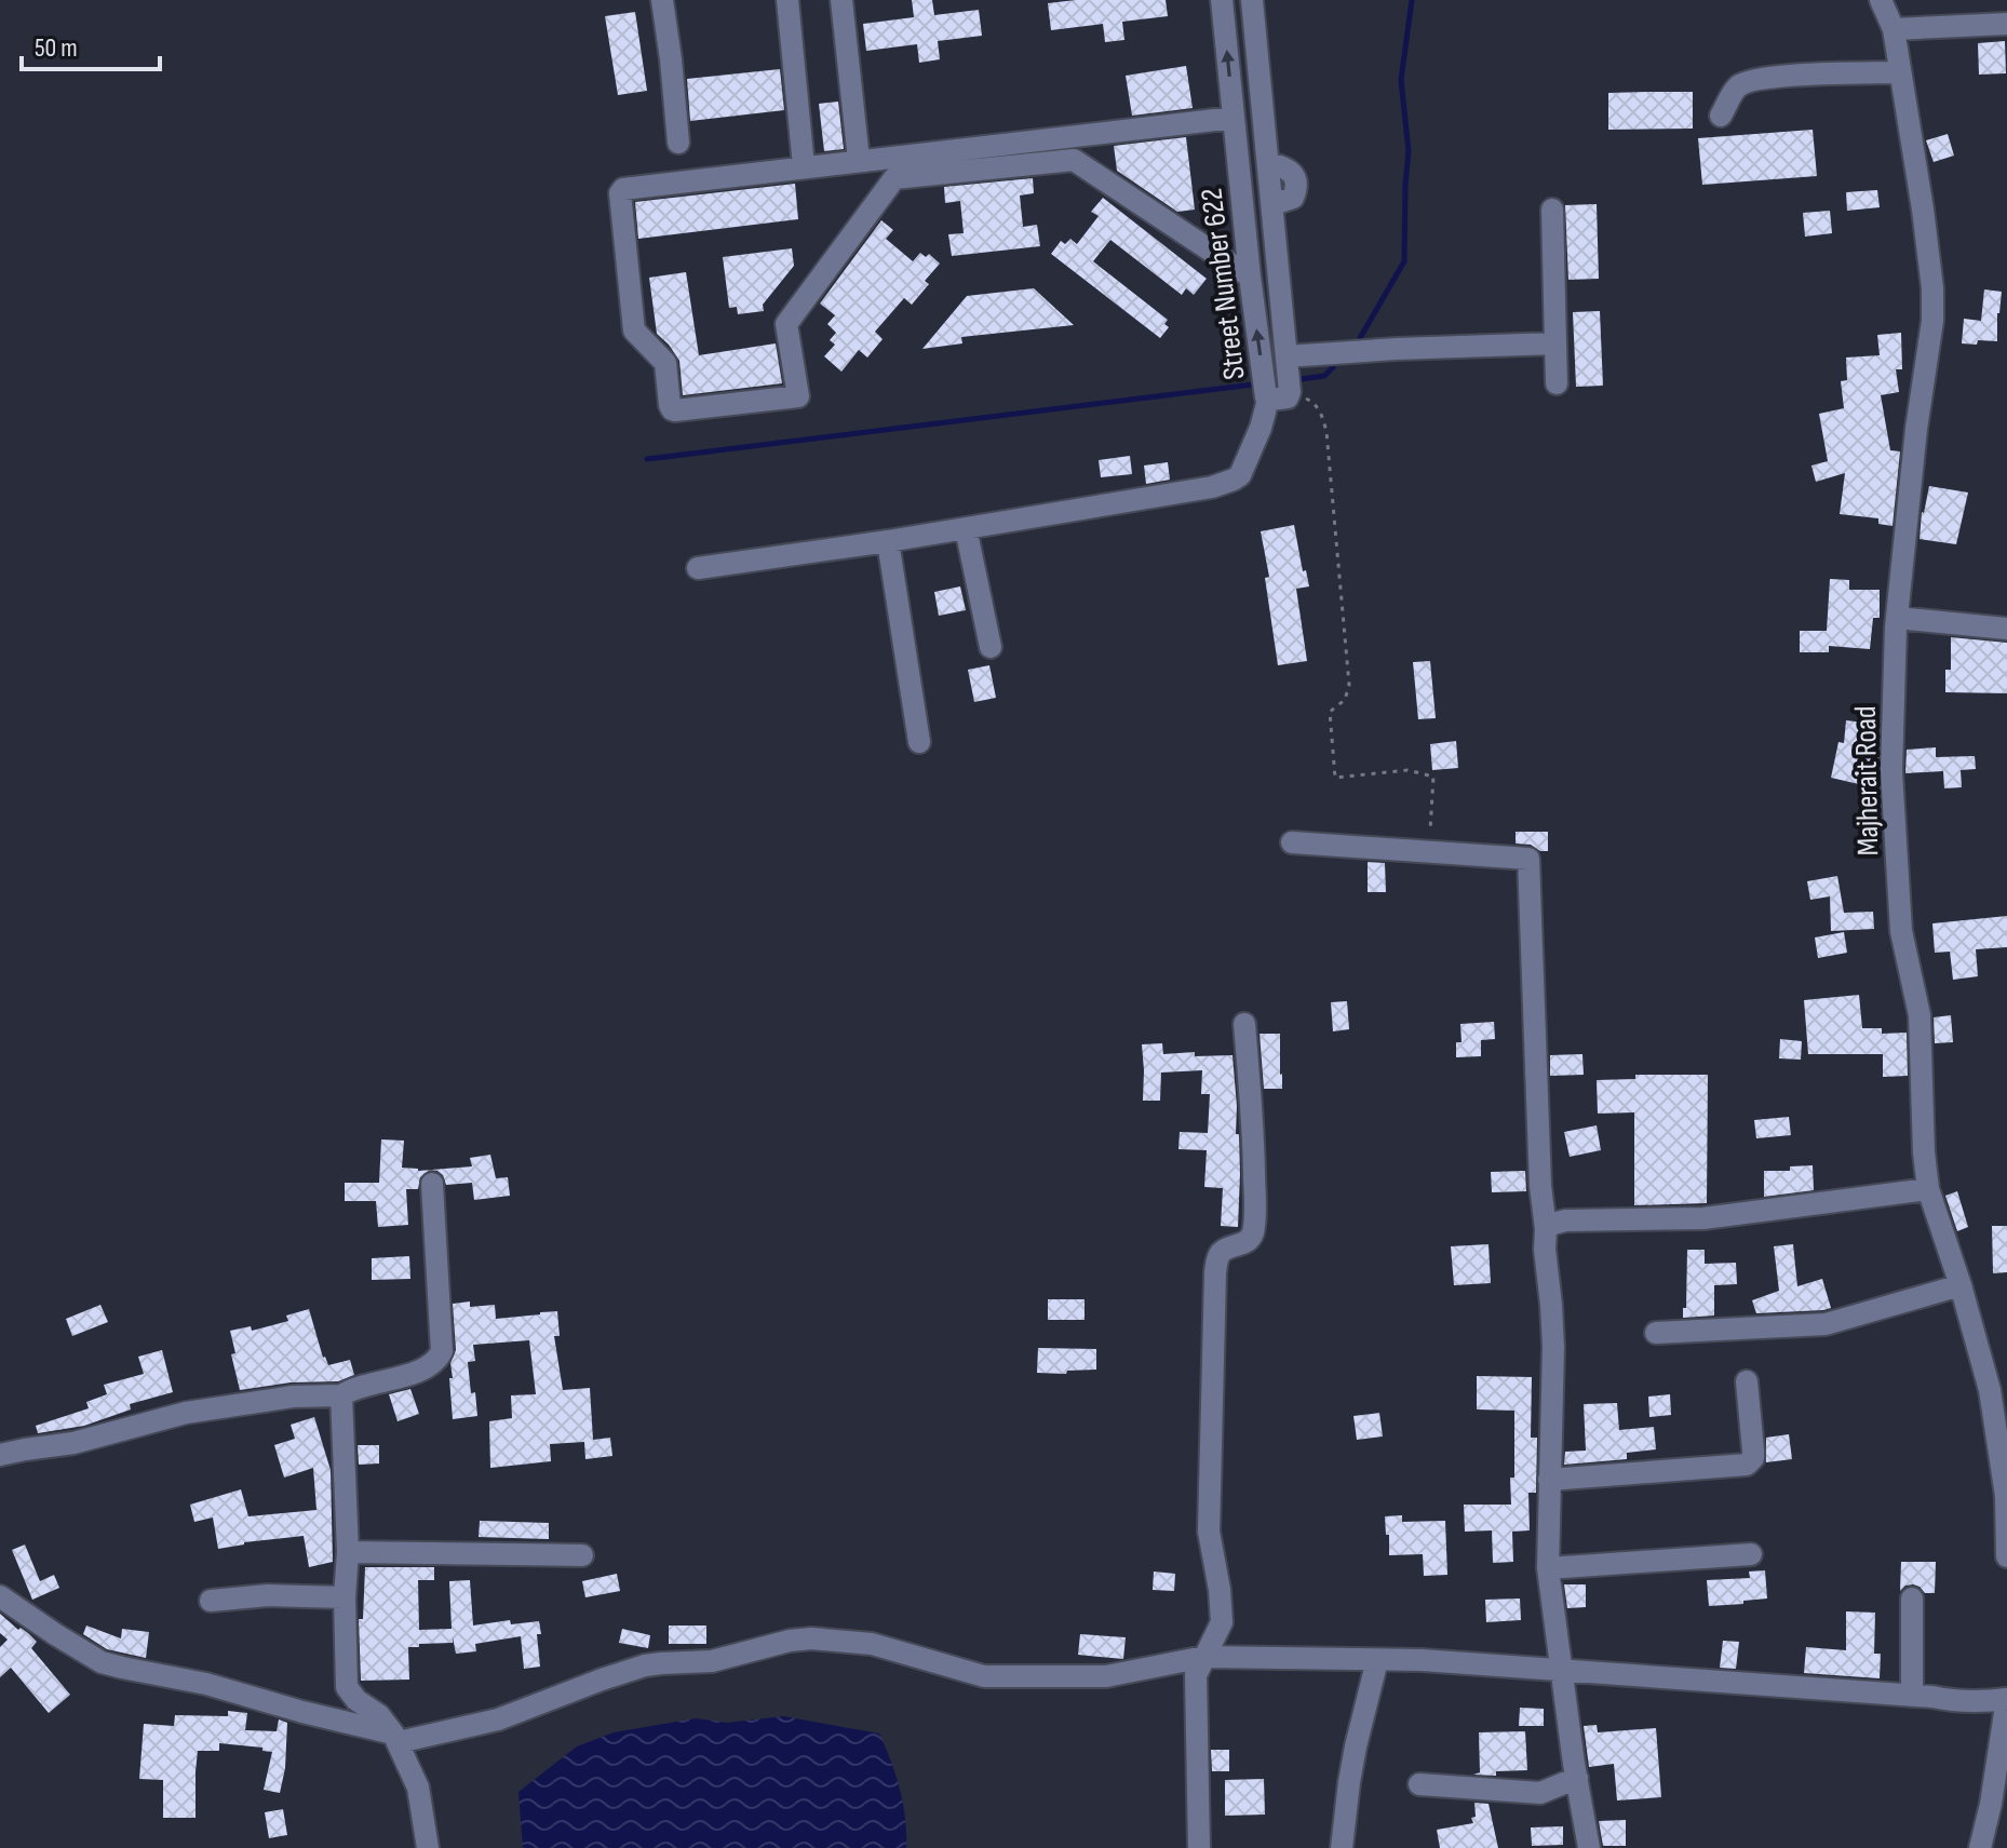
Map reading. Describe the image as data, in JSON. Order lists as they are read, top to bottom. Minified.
{"streets":{"street":["Street Number 622","Majherait Road"]},"scale_bar":"50 m"}
